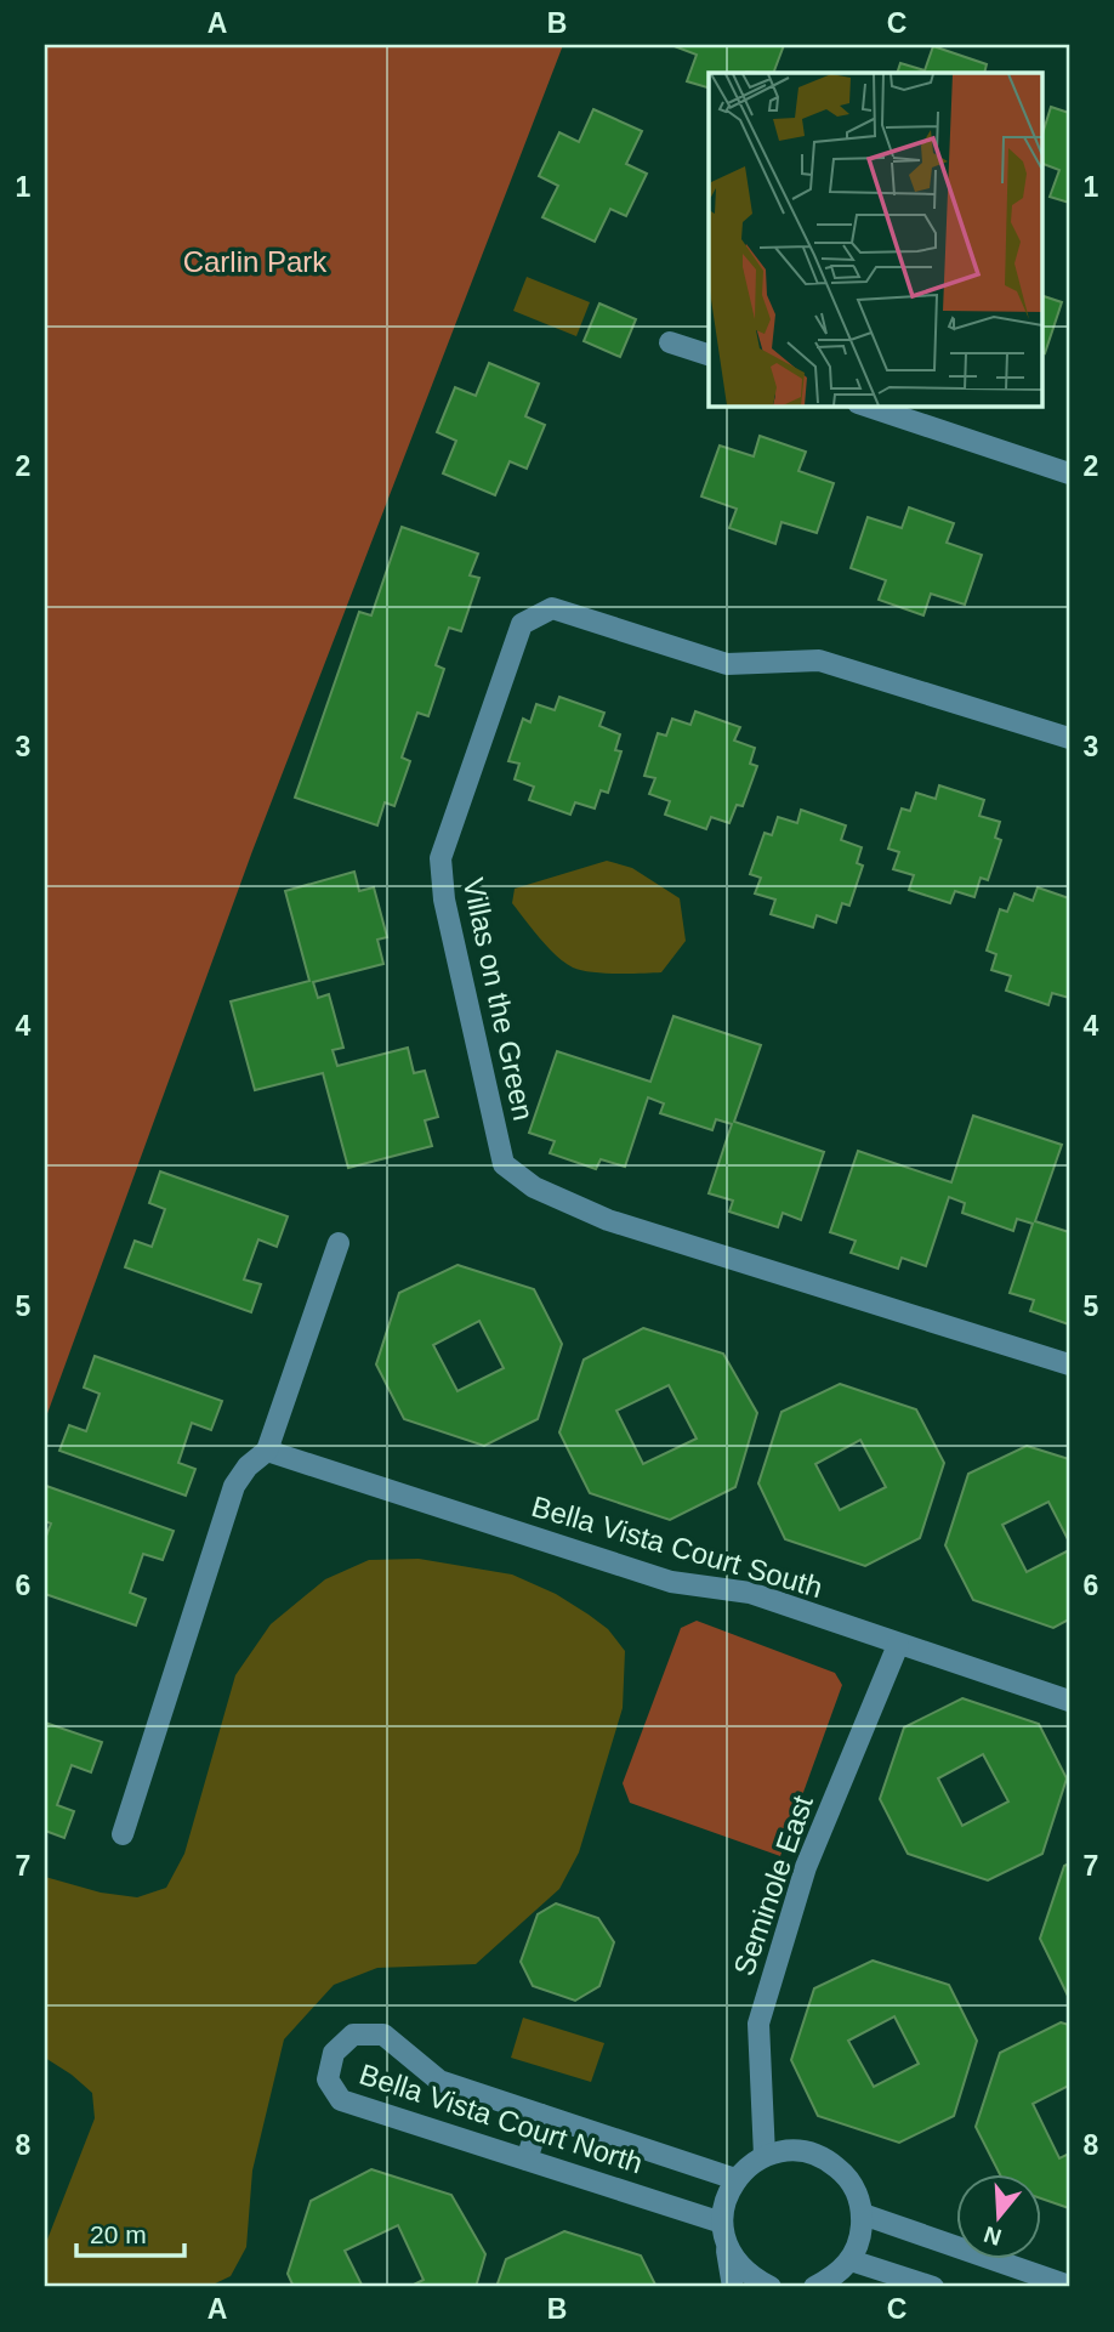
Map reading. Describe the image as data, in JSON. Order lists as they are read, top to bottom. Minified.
{"streets":{"street":["Villas on the Green","Bella Vista Court South","Seminole East","Bella Vista Court North"]},"crossings":[["Bella Vista Court South","Seminole East"]],"parks":["Carlin Park"],"scale_bar":"20 m","north":"bottom","grid":{"columns":["A","B","C"],"rows":["1","2","3","4","5","6","7","8"]}}
